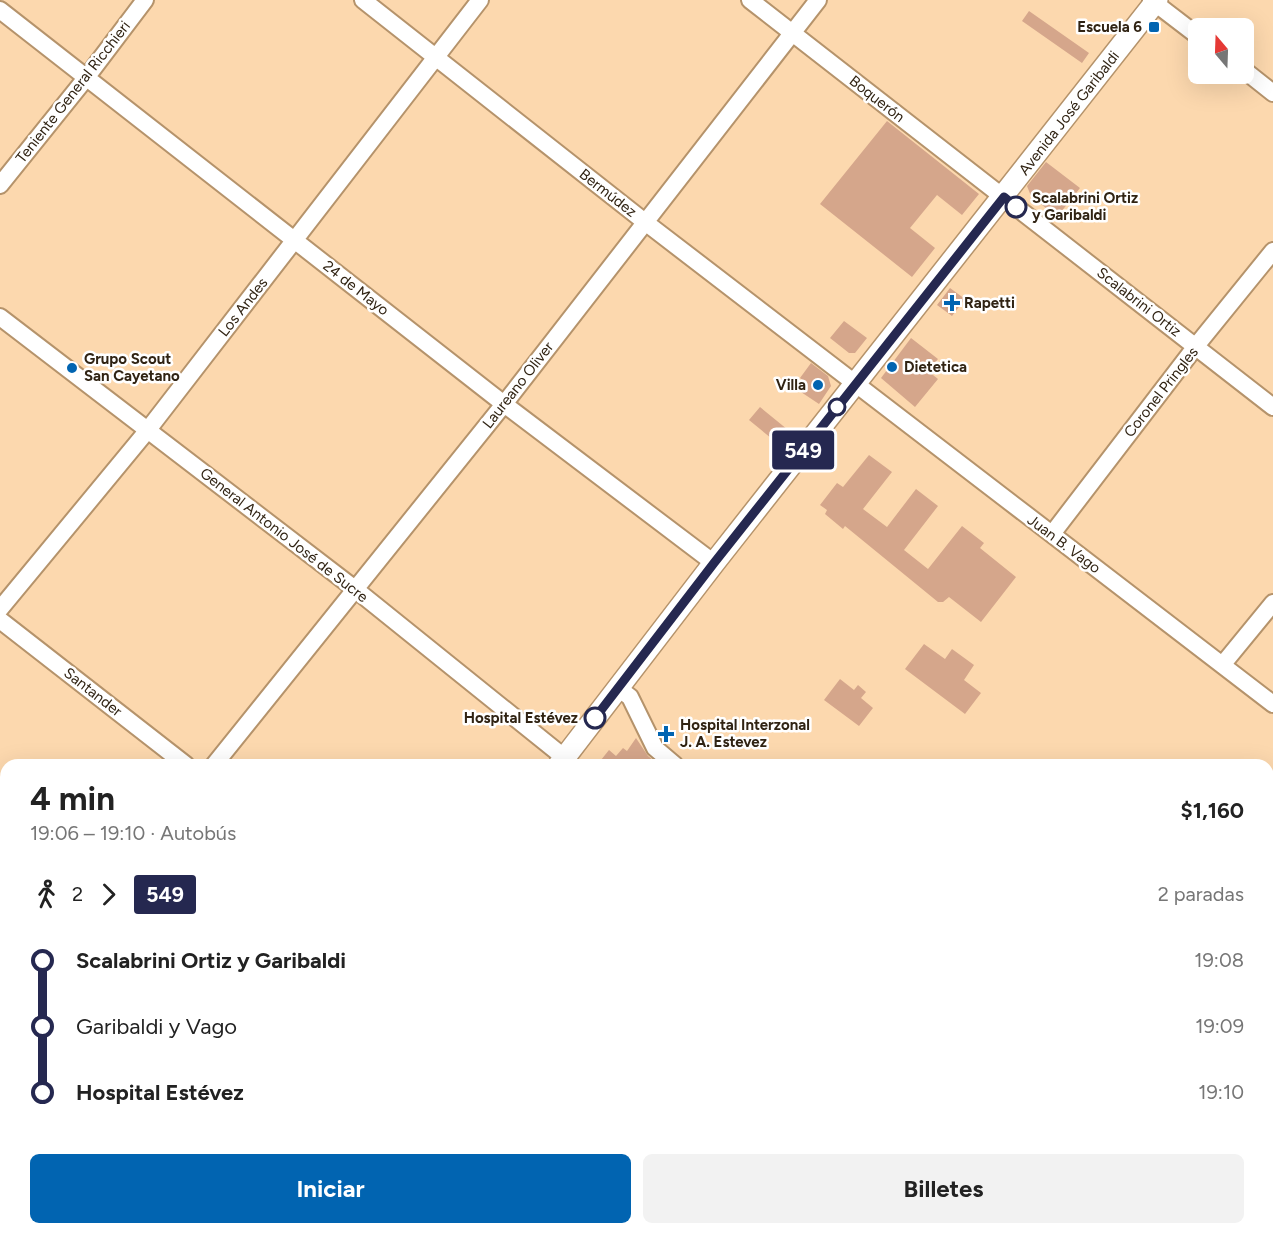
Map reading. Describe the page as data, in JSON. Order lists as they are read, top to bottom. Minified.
{"streets":{"main road":["Avenida José Garibaldi"],"street":["Teniente General Ricchieri","Boquerón","Bermúdez","24 de Mayo","Scalabrini Ortiz","Los Andes","Laureano Oliver","Coronel Pringles","General Antonio José de Sucre","Juan B. Vago","Santander"]},"crossings":[["Teniente General Ricchieri","24 de Mayo"],["Boquerón","Avenida José Garibaldi"],["Boquerón","Scalabrini Ortiz"],["Boquerón","Laureano Oliver"],["Avenida José Garibaldi","Bermúdez"],["Avenida José Garibaldi","24 de Mayo"],["Avenida José Garibaldi","Scalabrini Ortiz"],["Avenida José Garibaldi","Juan B. Vago"],["Bermúdez","Los Andes"],["Bermúdez","Laureano Oliver"],["Bermúdez","Juan B. Vago"],["24 de Mayo","Los Andes"],["24 de Mayo","Laureano Oliver"],["Scalabrini Ortiz","Coronel Pringles"],["Los Andes","General Antonio José de Sucre"],["Laureano Oliver","General Antonio José de Sucre"],["Coronel Pringles","Juan B. Vago"]],"places":{"transit":["Escuela 6"],"other":["Scalabrini Ortiz y Garibaldi","Dietetica","Grupo Scout San Cayetano","Villa","Hospital Estévez"],"health":["Rapetti","Hospital Interzonal J. A. Estevez"]},"lines":["bus line 549"],"north":"top","page":{"on_map":"549","heading":["4 min","19:06 – 19:10 · Autobús","$1,160"],"legs":["2","549","2 paradas"],"list":[{"name":"Scalabrini Ortiz y Garibaldi","value":"19:08"},{"name":"Garibaldi y Vago","value":"19:09"},{"name":"Hospital Estévez","value":"19:10"}],"buttons":["Iniciar","Billetes"]}}
